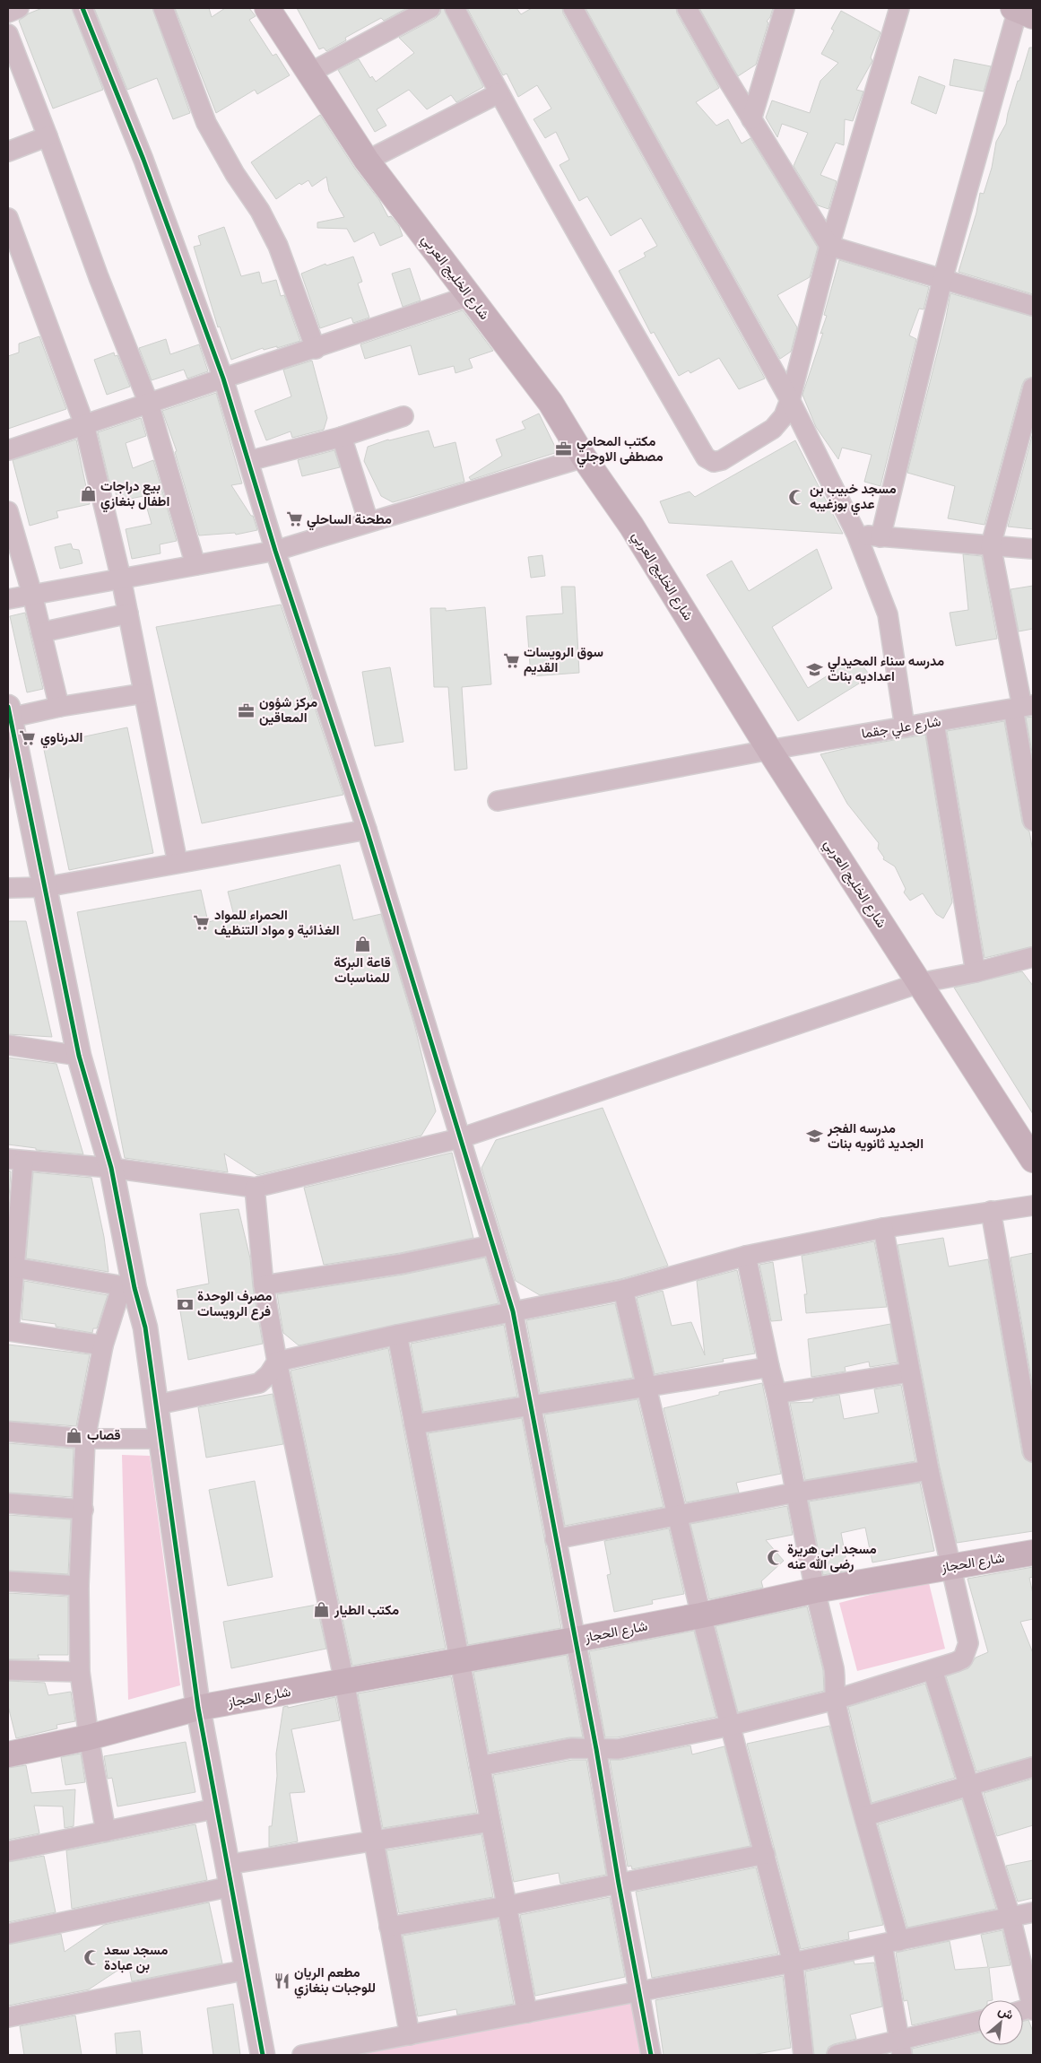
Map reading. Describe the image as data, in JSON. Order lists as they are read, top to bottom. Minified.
{"streets":{"main road":["شارع الخليج العربي","شارع الحجاز"],"street":["شارع علي جقما"]},"crossings":[["شارع الخليج العربي","شارع علي جقما"]],"places":{"office":["مكتب المحامي مصطفى الاوجلي","مركز شؤون المعاقين"],"shop":["بيع دراجات اطفال بنغازي","قاعة البركة للمناسبات","قصاب","مكتب الطيار"],"mosque":["مسجد خبيب بن عدي بوزغيبه","مسجد ابي هريرة رضى الله عنه","مسجد سعد بن عبادة"],"supermarket":["مطحنة الساحلي","سوق الرويسات القديم","الدرناوي","الحمراء للمواد الغذائية و مواد التنظيف"],"school or university":["مدرسه سناء المحيدلي اعداديه بنات","مدرسه الفجر الجديد ثانويه بنات"],"bank":["مصرف الوحدة فرع الرويسات"],"restaurant":["مطعم الريان للوجبات بنغازي"]},"north":"top right"}
